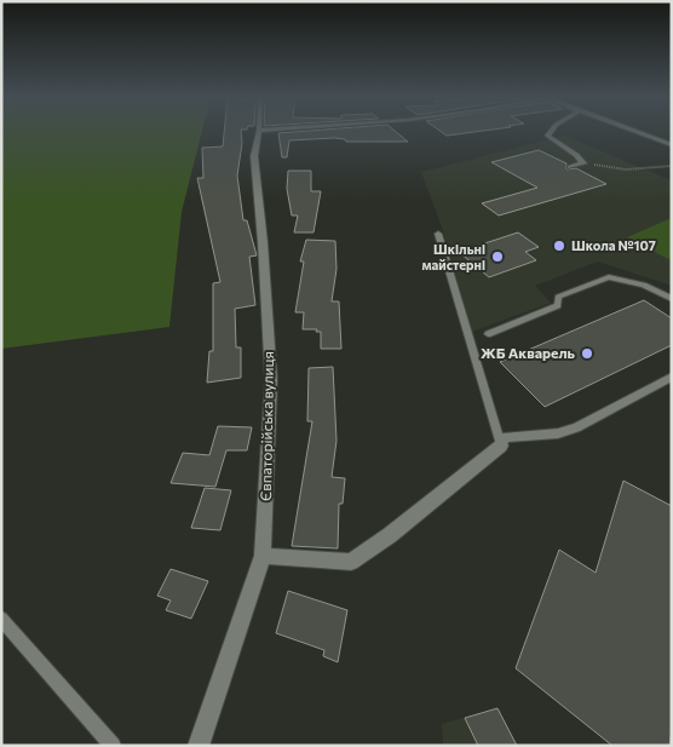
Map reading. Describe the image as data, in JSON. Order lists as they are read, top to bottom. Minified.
{"streets":{"street":["Євпаторійська вулиця"]},"places":["Школа №107","Шкільні майстерні","ЖБ Акварель"]}
